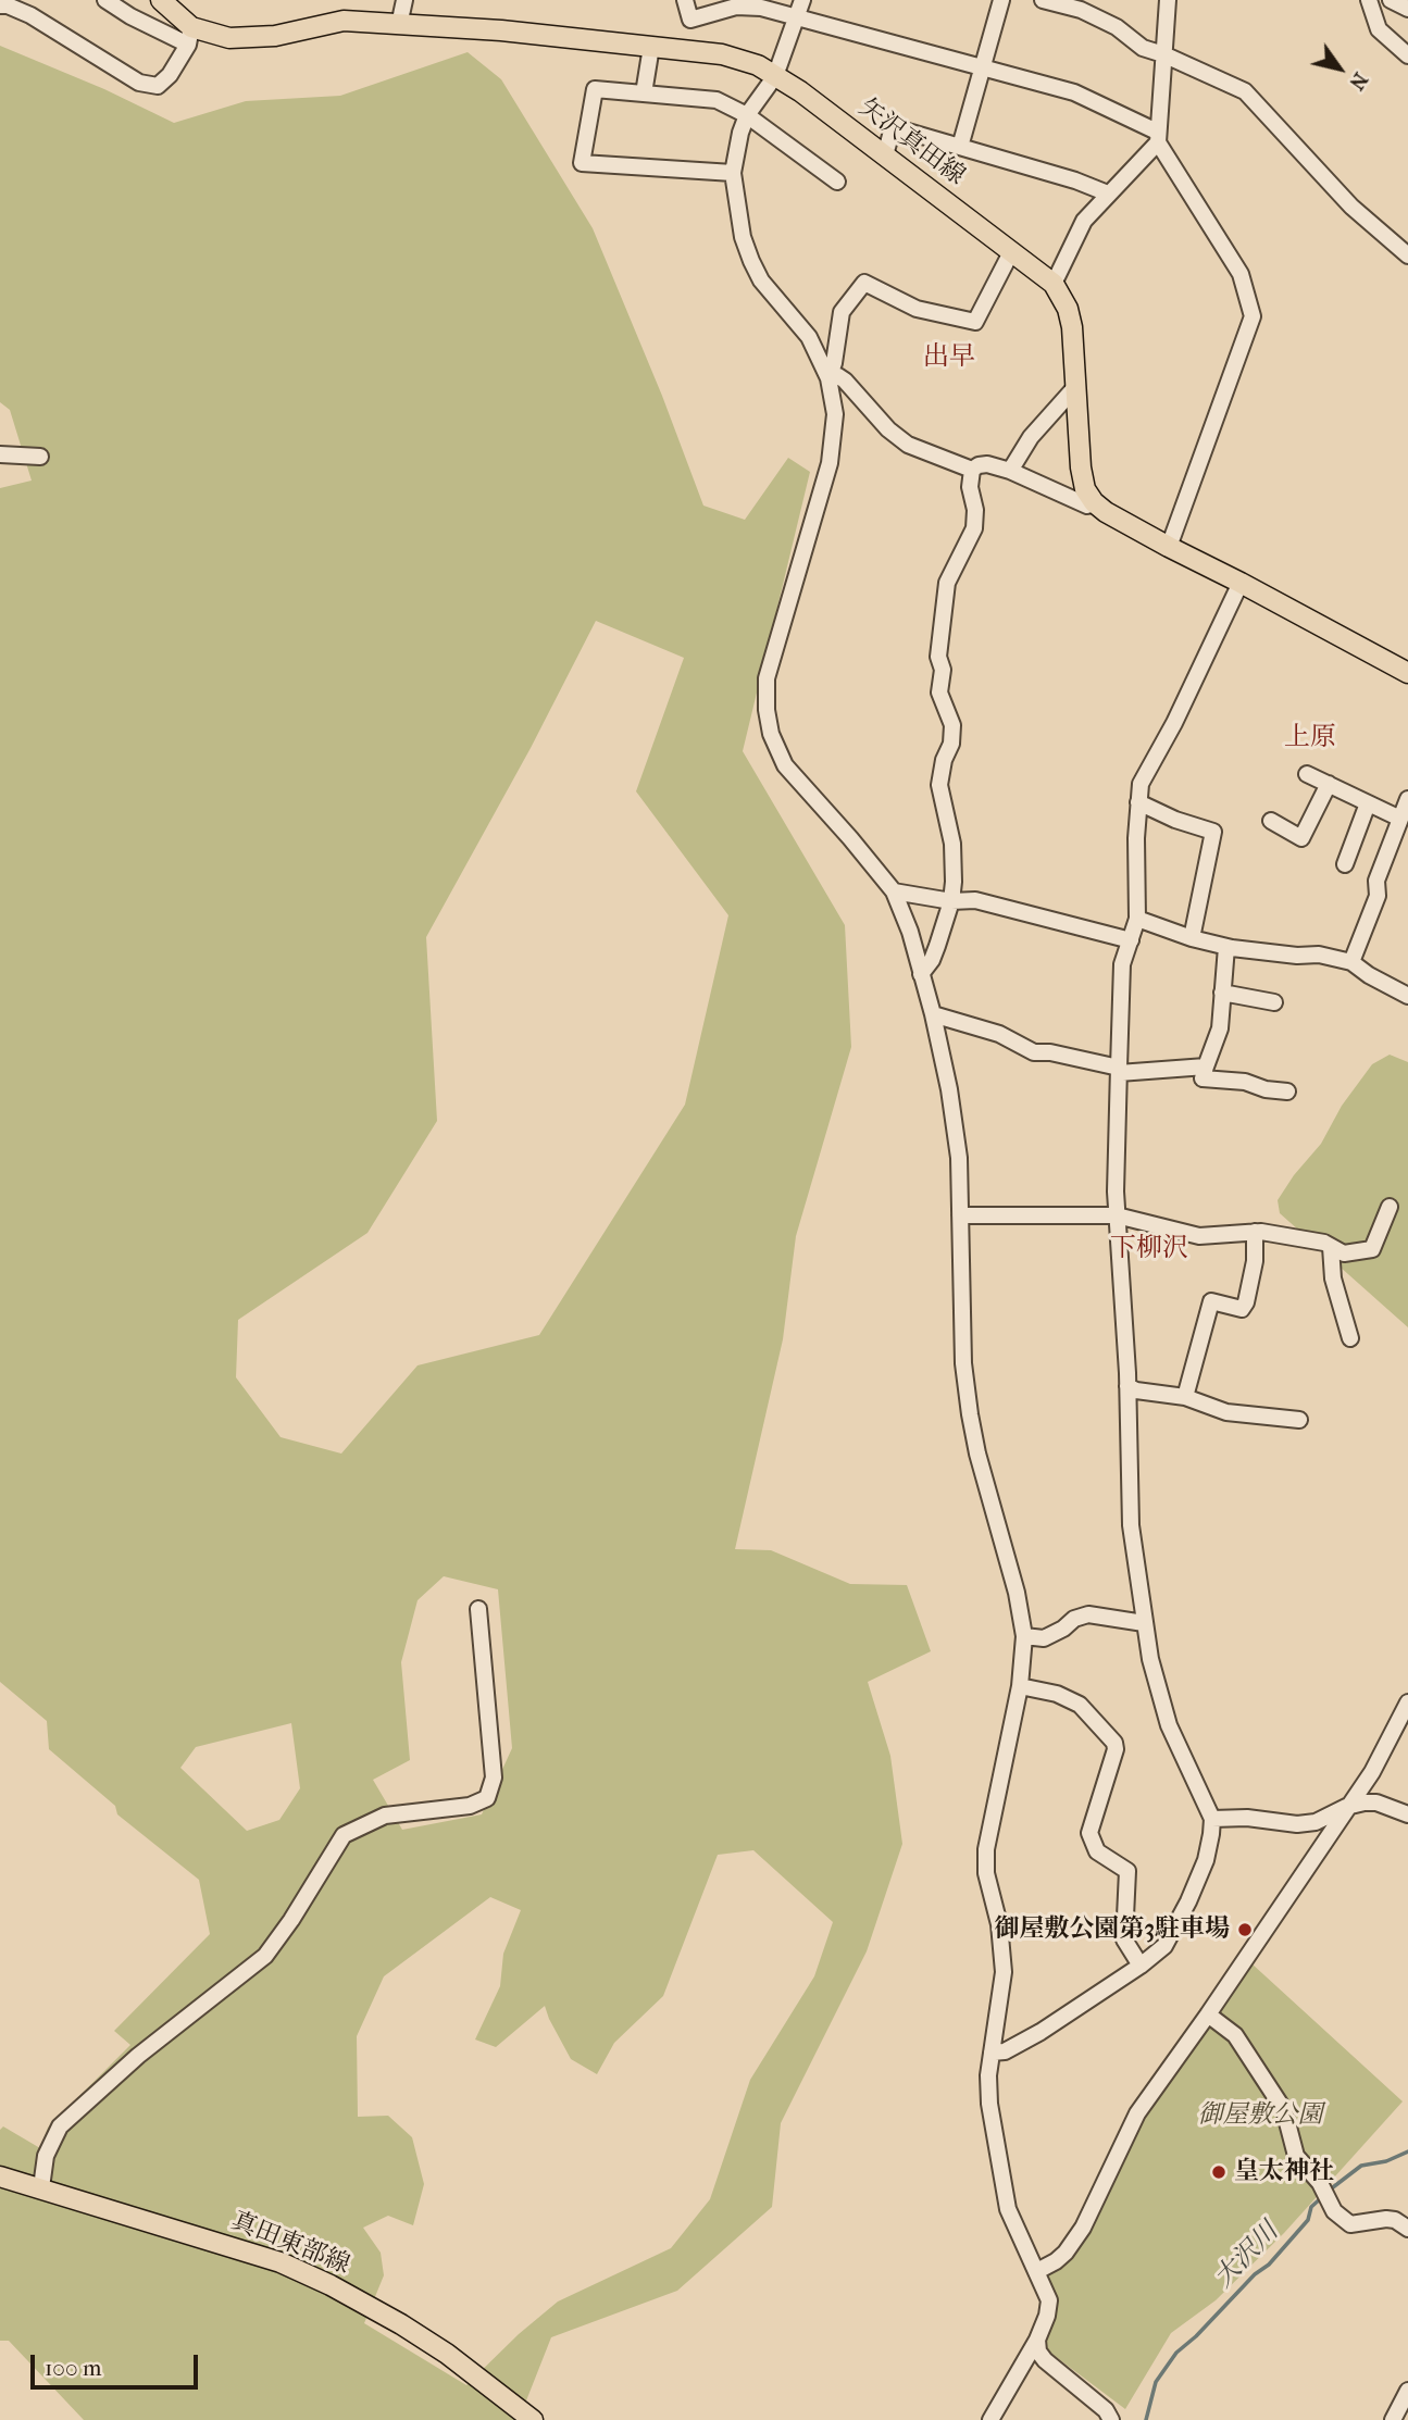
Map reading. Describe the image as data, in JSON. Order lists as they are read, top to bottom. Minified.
{"streets":{"main road":["矢沢真田線","真田東部線"]},"districts":["出早","上原","下柳沢"],"water":["大沢川"],"parks":["御屋敷公園"],"places":["御屋敷公園第3駐車場","皇太神社"],"scale_bar":"100 m","north":"bottom right"}
